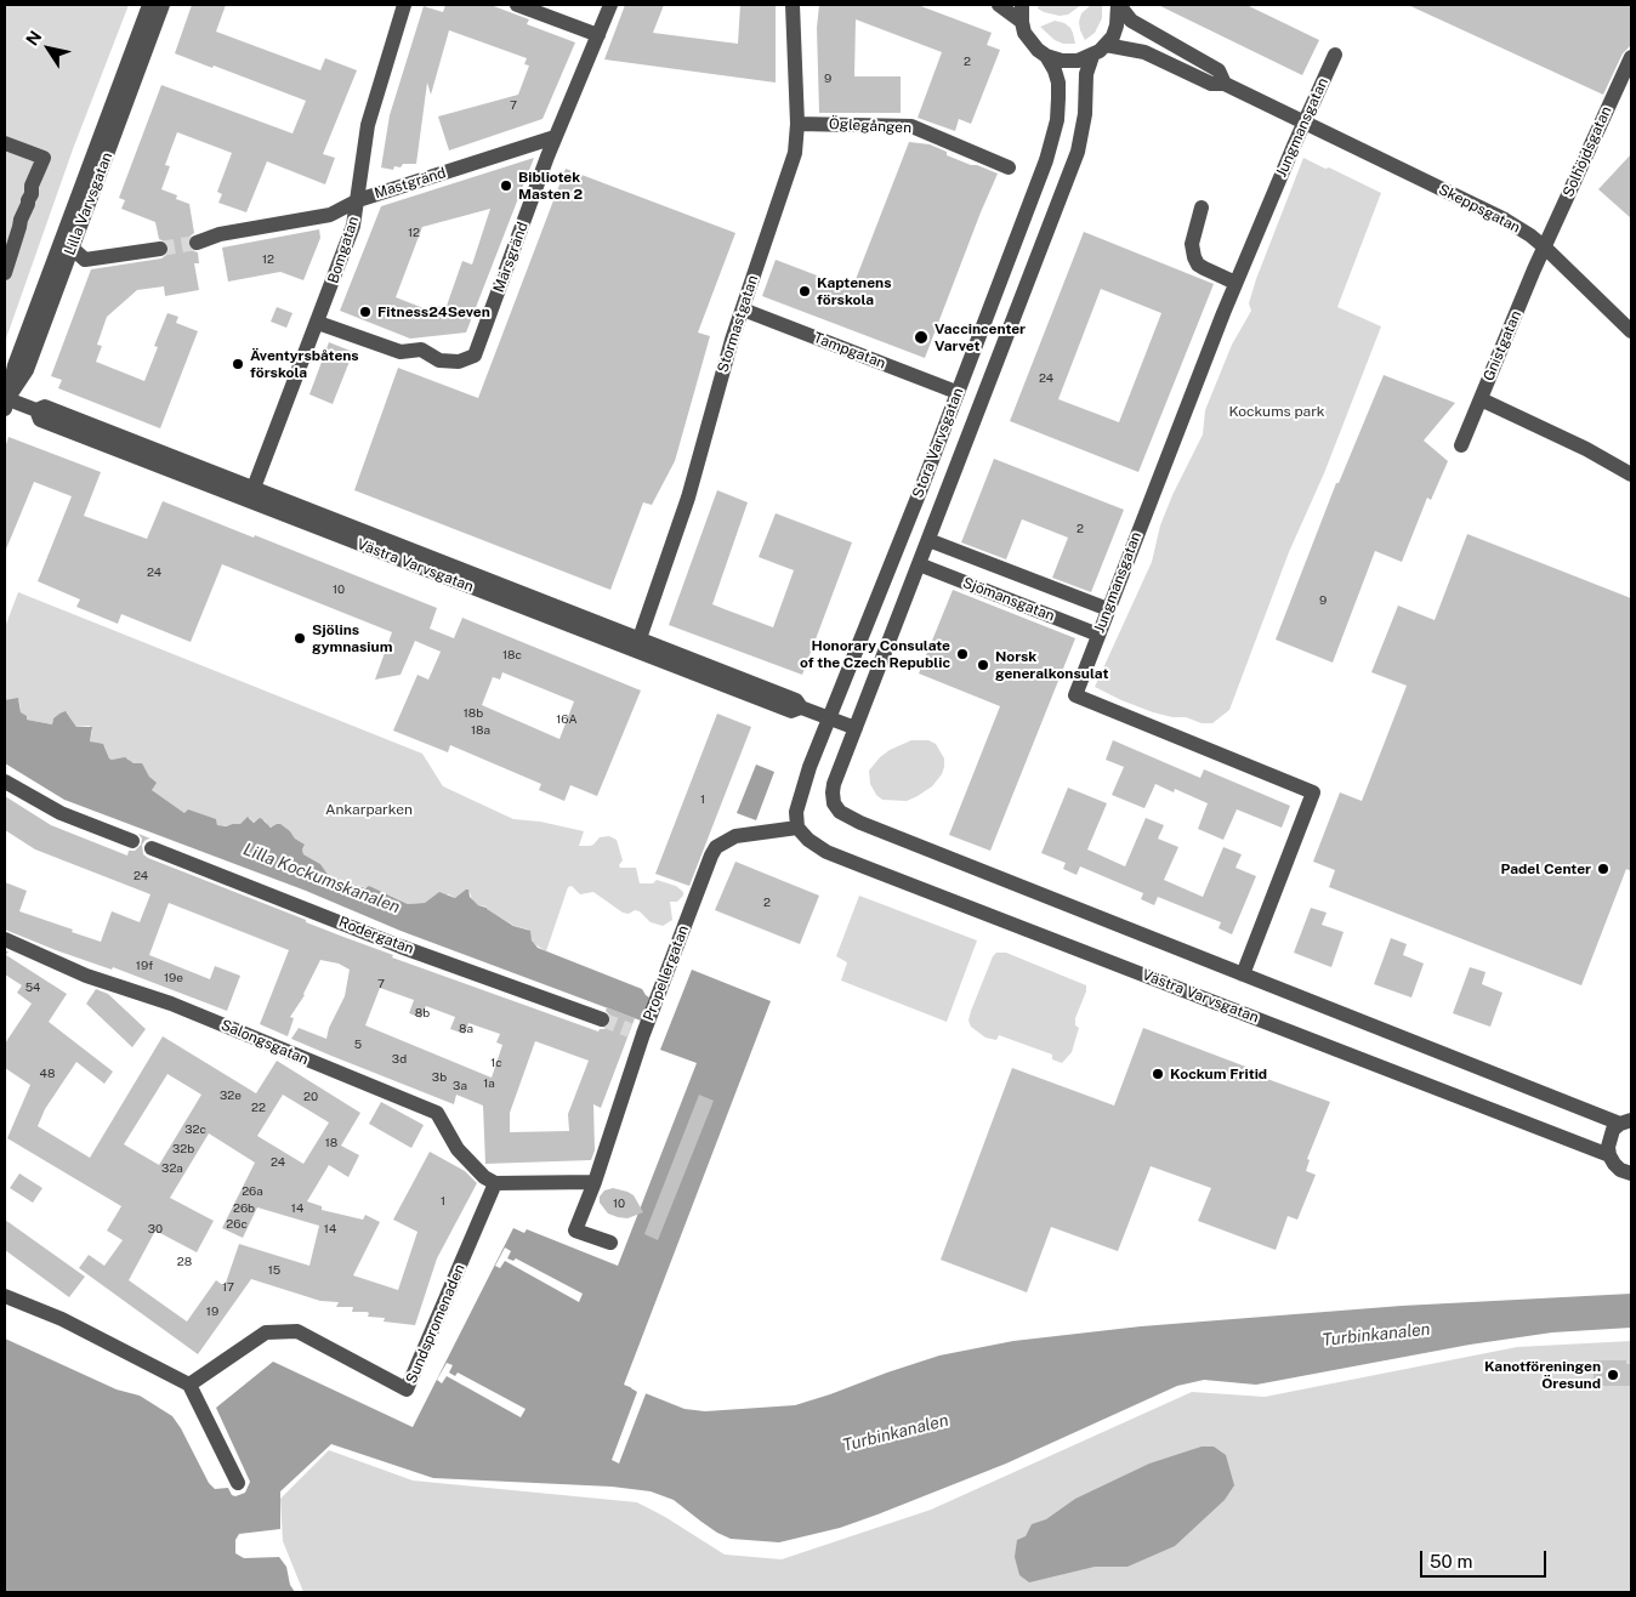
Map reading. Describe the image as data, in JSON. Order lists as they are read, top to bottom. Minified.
{"streets":{"street":["Öglegången","Jungmansgatan","Solhöjdsgatan","Mastgränd","Lilla Varvsgatan","Skeppsgatan","Bomgatan","Märsgränd","Stormastgatan","Gnistgatan","Tampgatan","Stora Varvsgatan","Västra Varvsgatan","Sjömansgatan","Rodergatan","Propellergatan","Salongsgatan","Sundspromenaden"]},"crossings":[["Öglegången","Stormastgatan"],["Jungmansgatan","Skeppsgatan"],["Jungmansgatan","Stora Varvsgatan"],["Jungmansgatan","Sjömansgatan"],["Solhöjdsgatan","Skeppsgatan"],["Solhöjdsgatan","Gnistgatan"],["Mastgränd","Bomgatan"],["Mastgränd","Märsgränd"],["Lilla Varvsgatan","Västra Varvsgatan"],["Skeppsgatan","Gnistgatan"],["Bomgatan","Märsgränd"],["Bomgatan","Västra Varvsgatan"],["Stormastgatan","Tampgatan"],["Stormastgatan","Västra Varvsgatan"],["Tampgatan","Stora Varvsgatan"],["Stora Varvsgatan","Västra Varvsgatan"],["Stora Varvsgatan","Sjömansgatan"],["Stora Varvsgatan","Propellergatan"],["Västra Varvsgatan","Propellergatan"],["Salongsgatan","Sundspromenaden"]],"water":["Lilla Kockumskanalen","Turbinkanalen"],"parks":["Kockums park","Ankarparken"],"places":["Bibliotek Masten 2","Kaptenens förskola","Fitness24Seven","Vaccincenter Varvet","Äventyrsbåtens förskola","Sjölins gymnasium","Honorary Consulate of the Czech Republic","Norsk generalkonsulat","Padel Center","Kockum Fritid","Kanotföreningen Öresund"],"house_numbers":["2","9","7","12","12","24","2","24","10","9","18c","18b","16A","18a","1","24","2","19f","19e","7","54","8b","8a","5","3d","1c","48","3b","1a","3a","32e","20","22","32c","18","32b","24","32a","26a","1","10","26b","14","26c","30","14","28","15","17","19"],"scale_bar":"50 m","north":"top left"}
